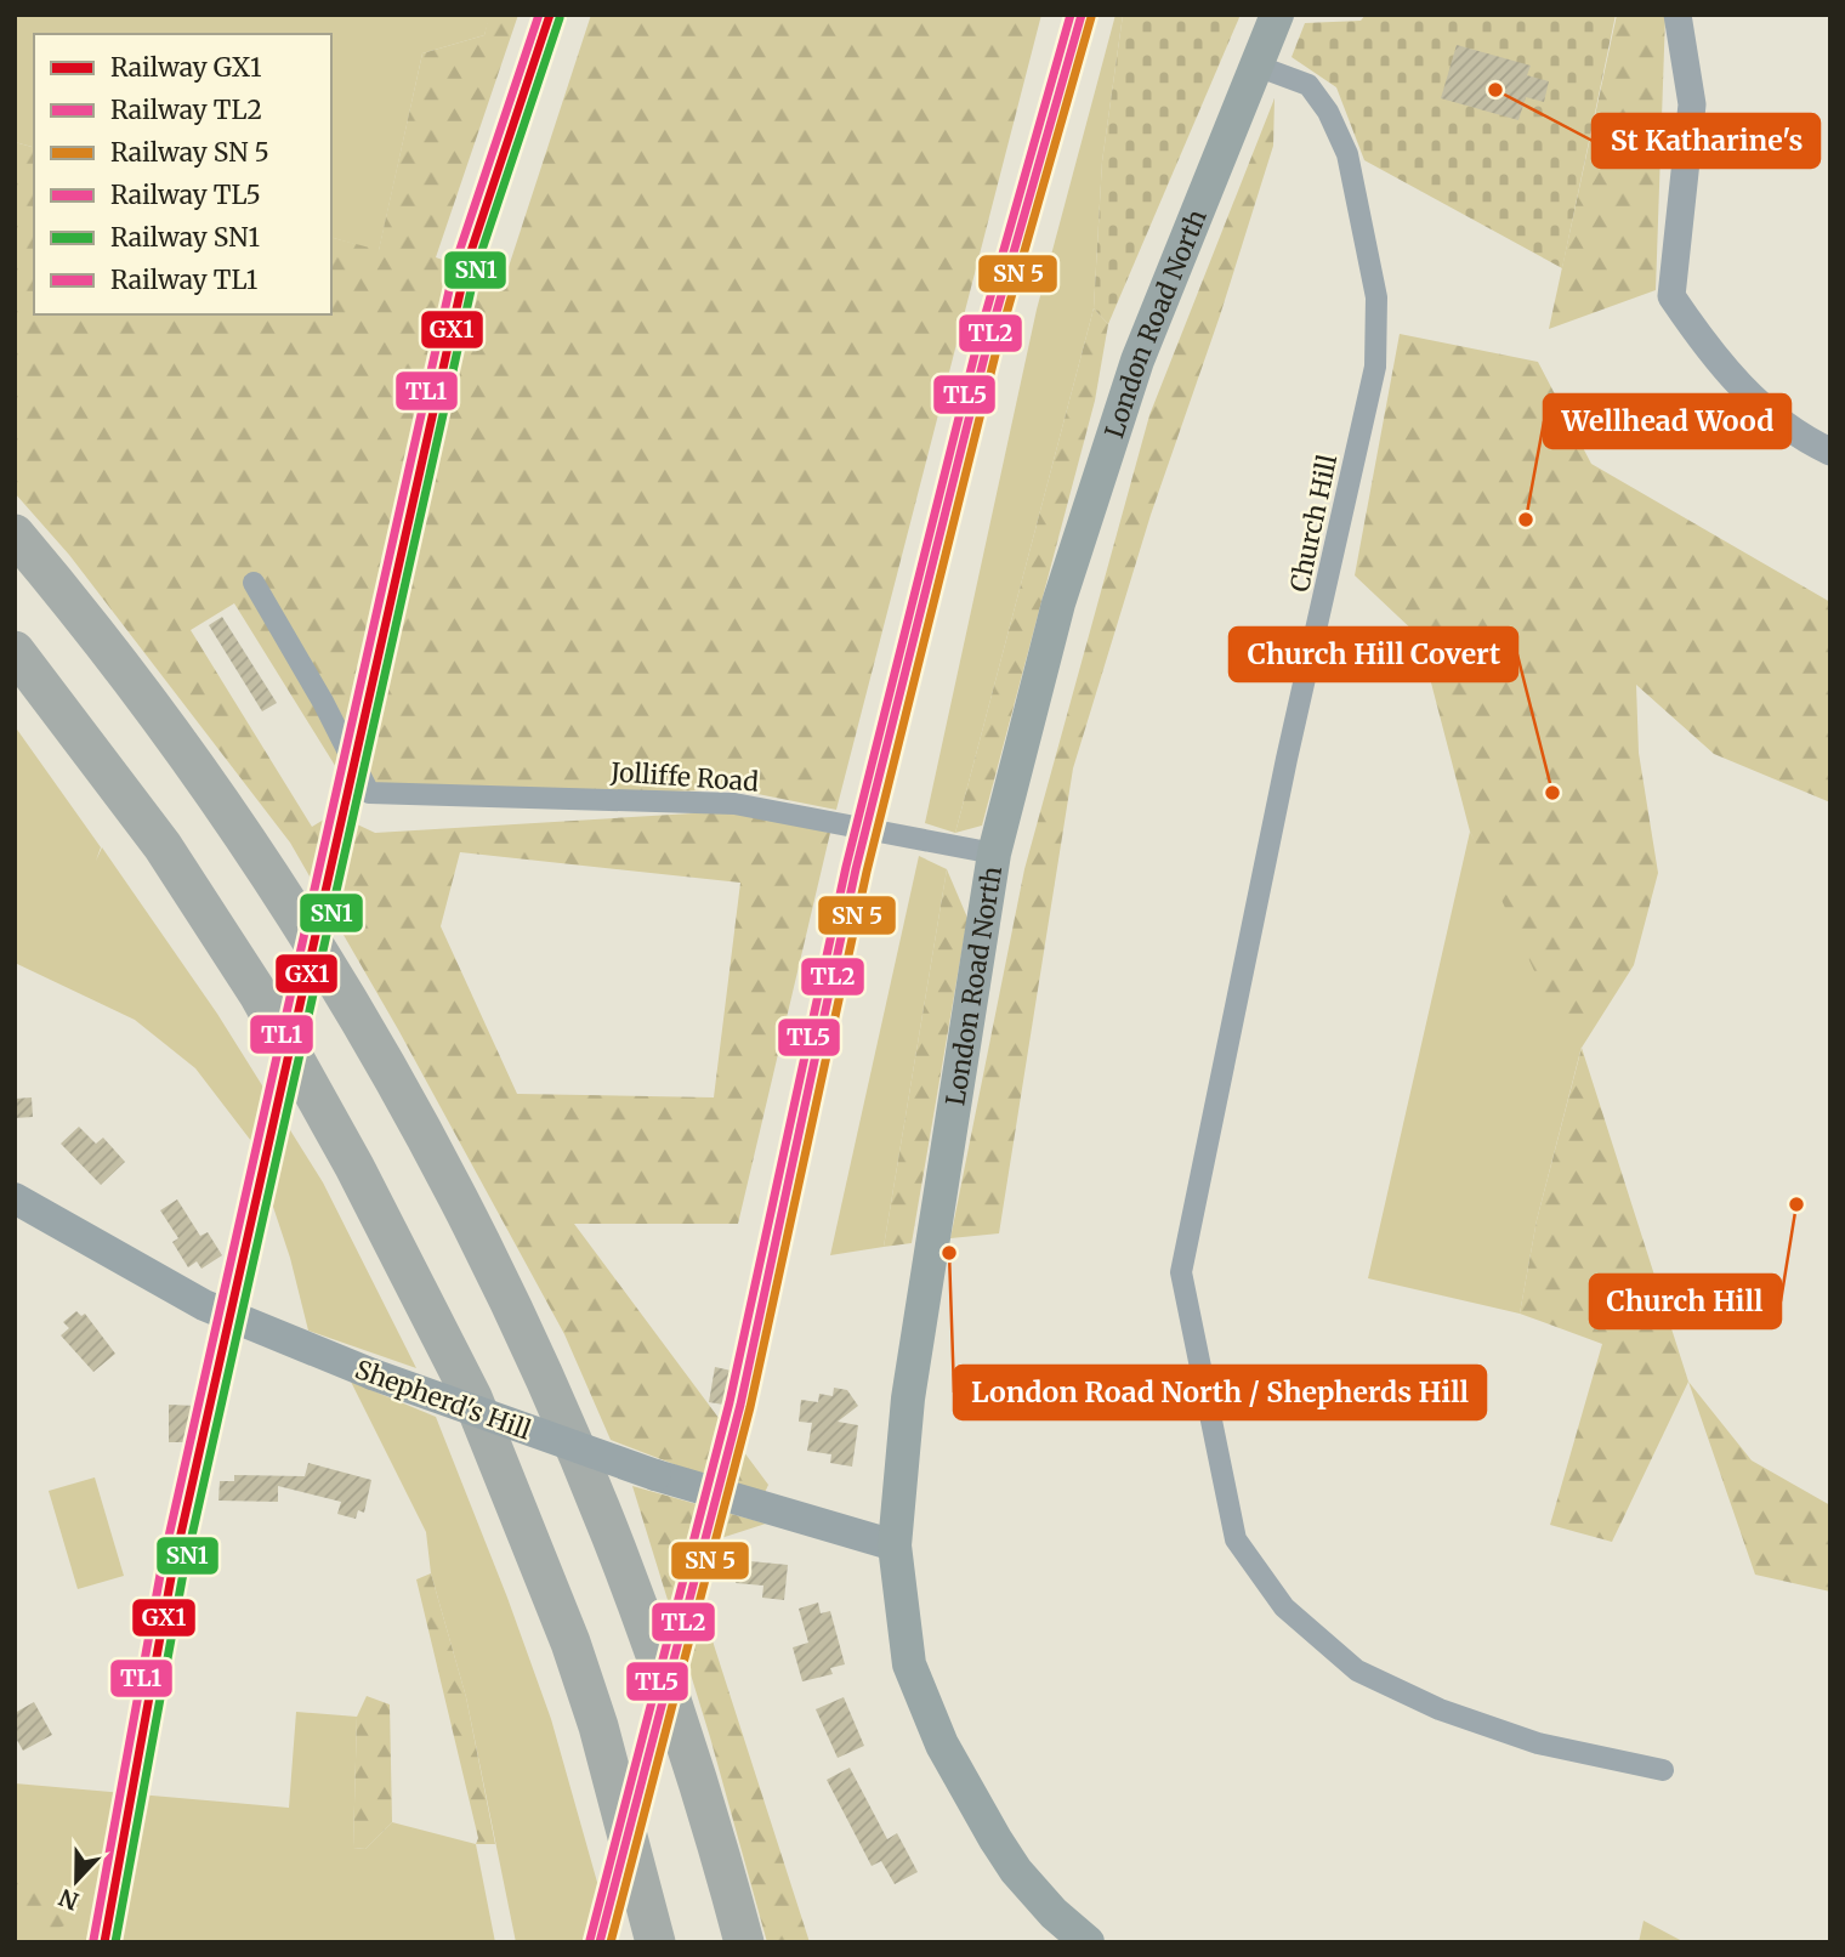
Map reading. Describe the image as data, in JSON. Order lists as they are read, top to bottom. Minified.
{"streets":{"main road":["London Road North","Shepherd's Hill"],"street":["Church Hill","Jolliffe Road"]},"crossings":[["London Road North","Church Hill"],["London Road North","Jolliffe Road"],["London Road North","Shepherd's Hill"]],"places":["St Katharine's","Wellhead Wood","Church Hill Covert","Church Hill","London Road North / Shepherds Hill"],"lines":["rail line GX1","rail line TL2","rail line TL5","rail line TL1","rail line SN1"],"legend":["Railway GX1","Railway TL2","Railway SN 5","Railway TL5","Railway SN1","Railway TL1"],"north":"bottom"}
